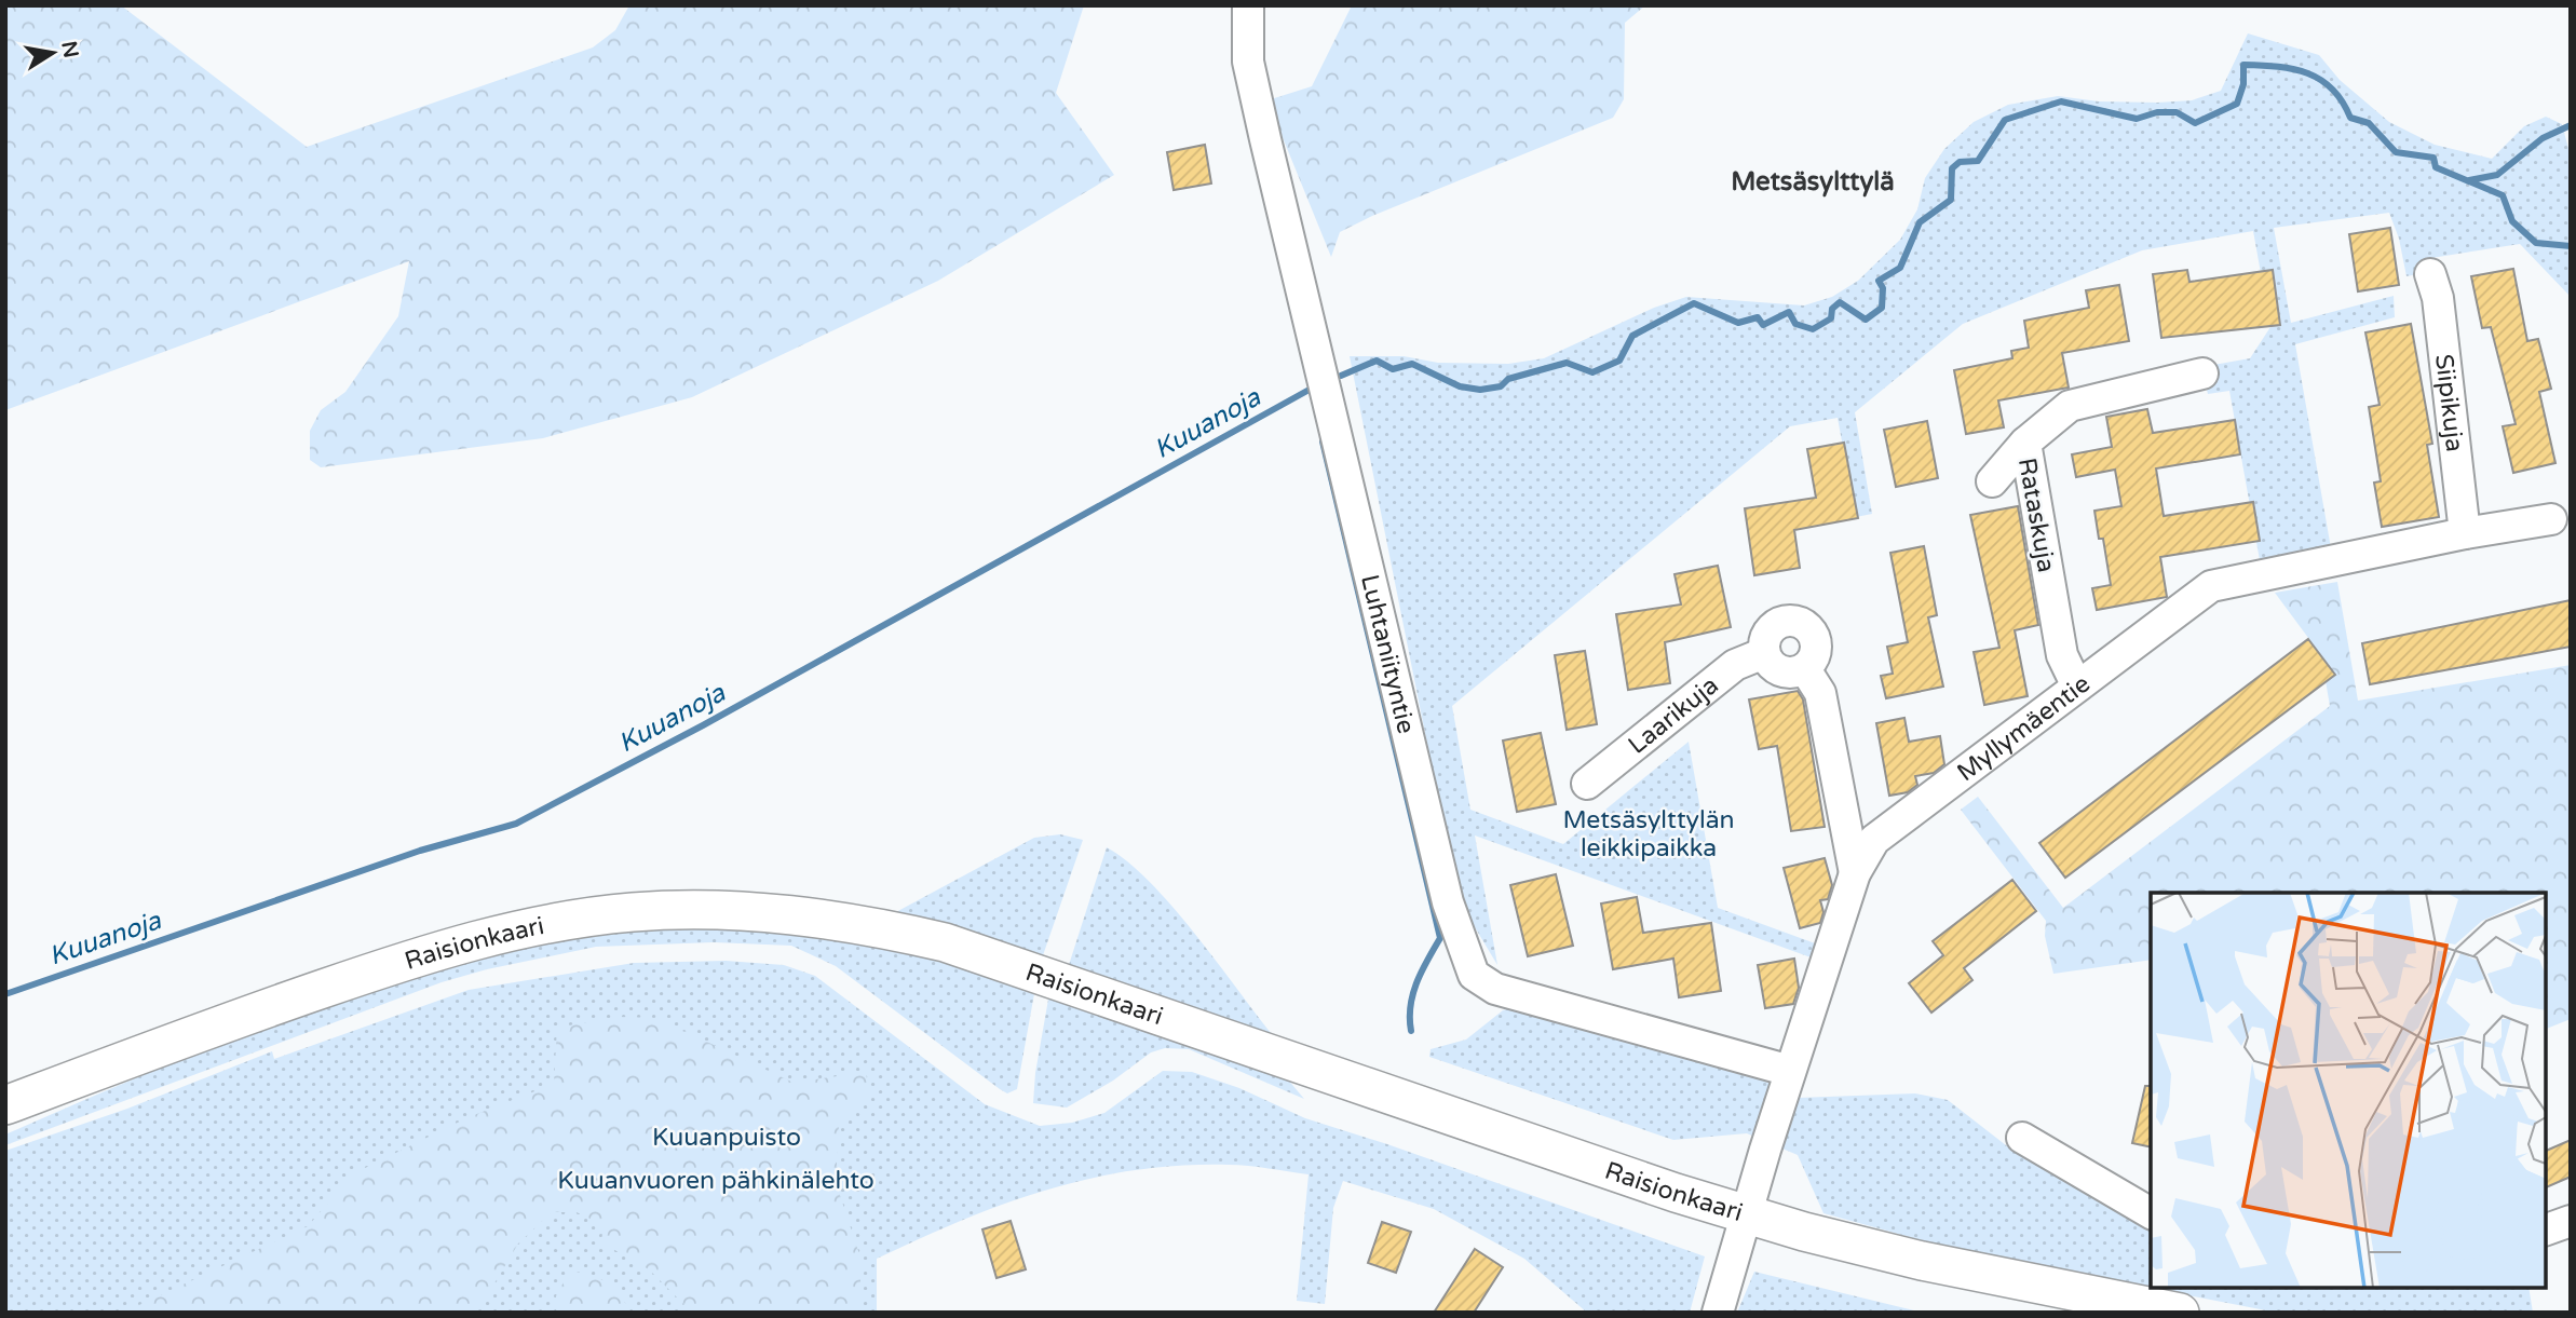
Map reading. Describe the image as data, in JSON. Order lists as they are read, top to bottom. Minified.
{"streets":{"main road":["Raisionkaari"],"street":["Siipikuja","Rataskuja","Luhtaniityntie","Laarikuja","Myllymäentie"]},"crossings":[["Siipikuja","Myllymäentie"],["Rataskuja","Myllymäentie"],["Luhtaniityntie","Myllymäentie"],["Myllymäentie","Raisionkaari"]],"districts":["Metsäsylttylä"],"water":["Kuuanoja"],"parks":["Metsäsylttylän leikkipaikka","Kuuanpuisto","Kuuanvuoren pähkinälehto"],"north":"right"}
